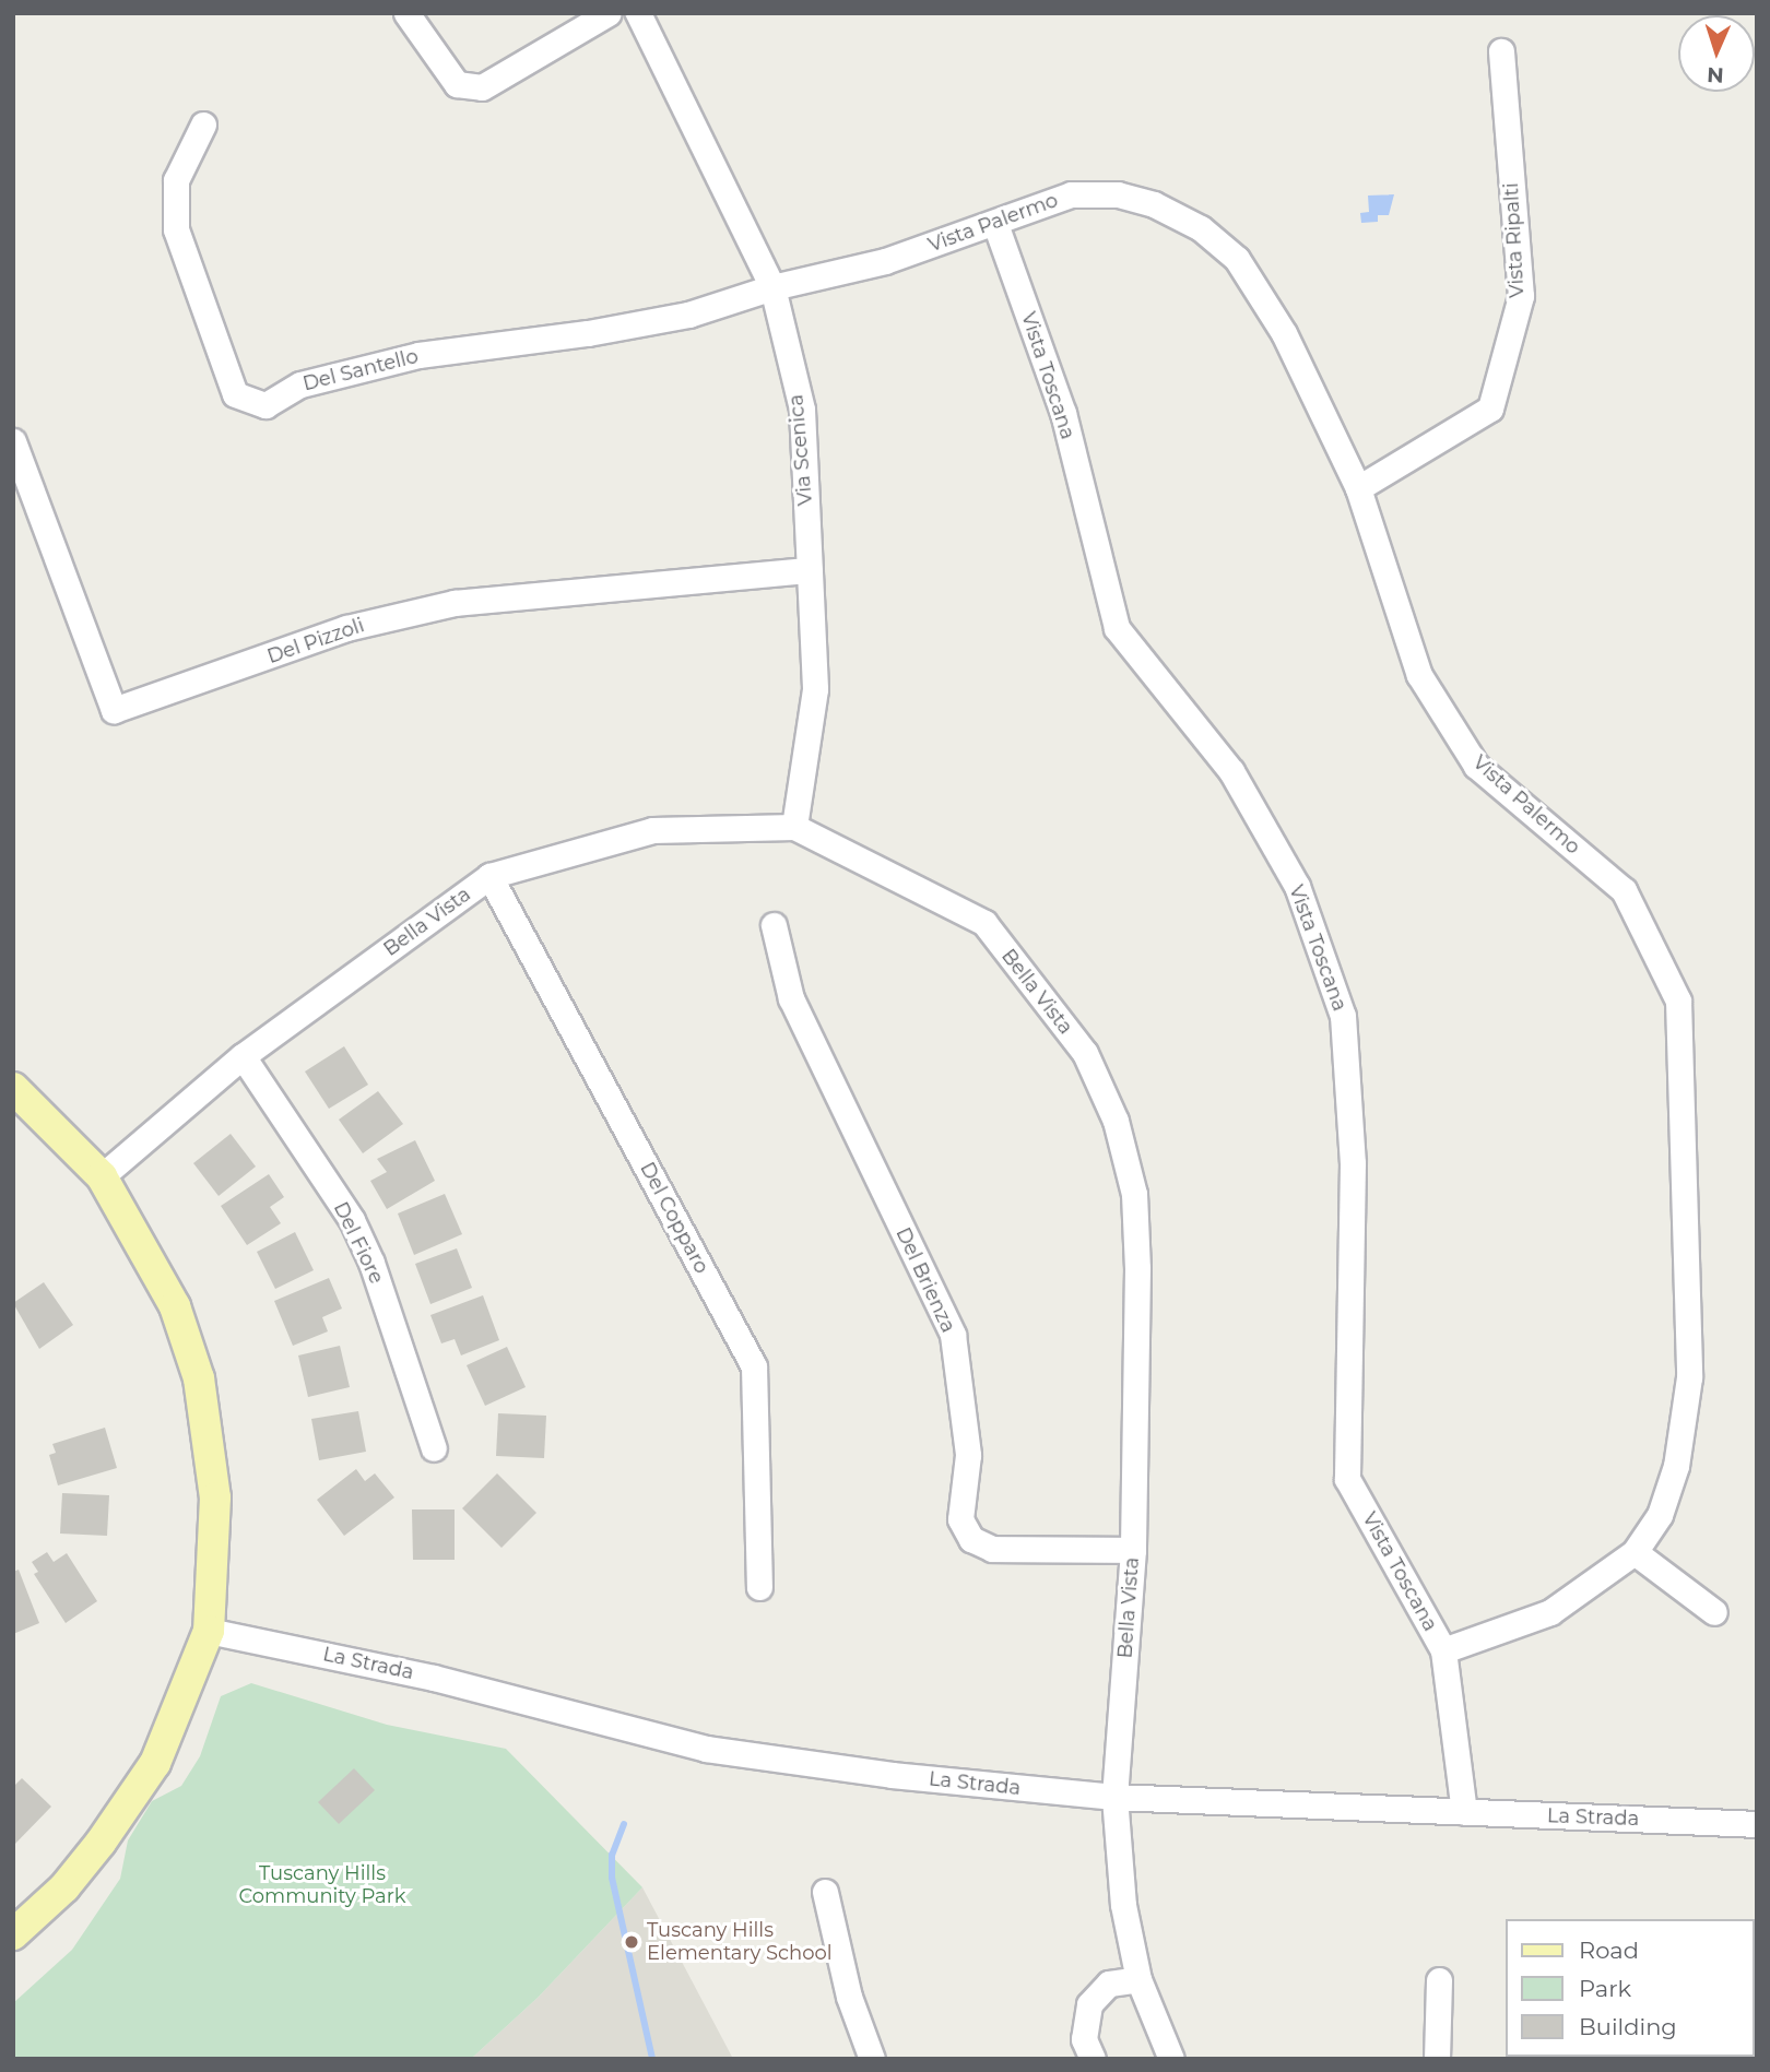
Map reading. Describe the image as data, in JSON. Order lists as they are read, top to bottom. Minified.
{"streets":{"street":["Vista Palermo","Vista Ripalti","Del Santello","Vista Toscana","Via Scenica","Del Pizzoli","Bella Vista","Del Copparo","Del Fiore","Del Brienza","La Strada"]},"crossings":[["Vista Palermo","Vista Ripalti"],["Vista Palermo","Del Santello"],["Vista Palermo","Vista Toscana"],["Vista Palermo","Via Scenica"],["Del Santello","Via Scenica"],["Vista Toscana","La Strada"],["Via Scenica","Del Pizzoli"],["Via Scenica","Bella Vista"],["Bella Vista","Del Copparo"],["Bella Vista","Del Fiore"],["Bella Vista","Del Brienza"],["Bella Vista","La Strada"]],"parks":["Tuscany Hills Community Park"],"places":["Tuscany Hills Elementary School"],"legend":["Road","Park","Building"],"north":"bottom"}
